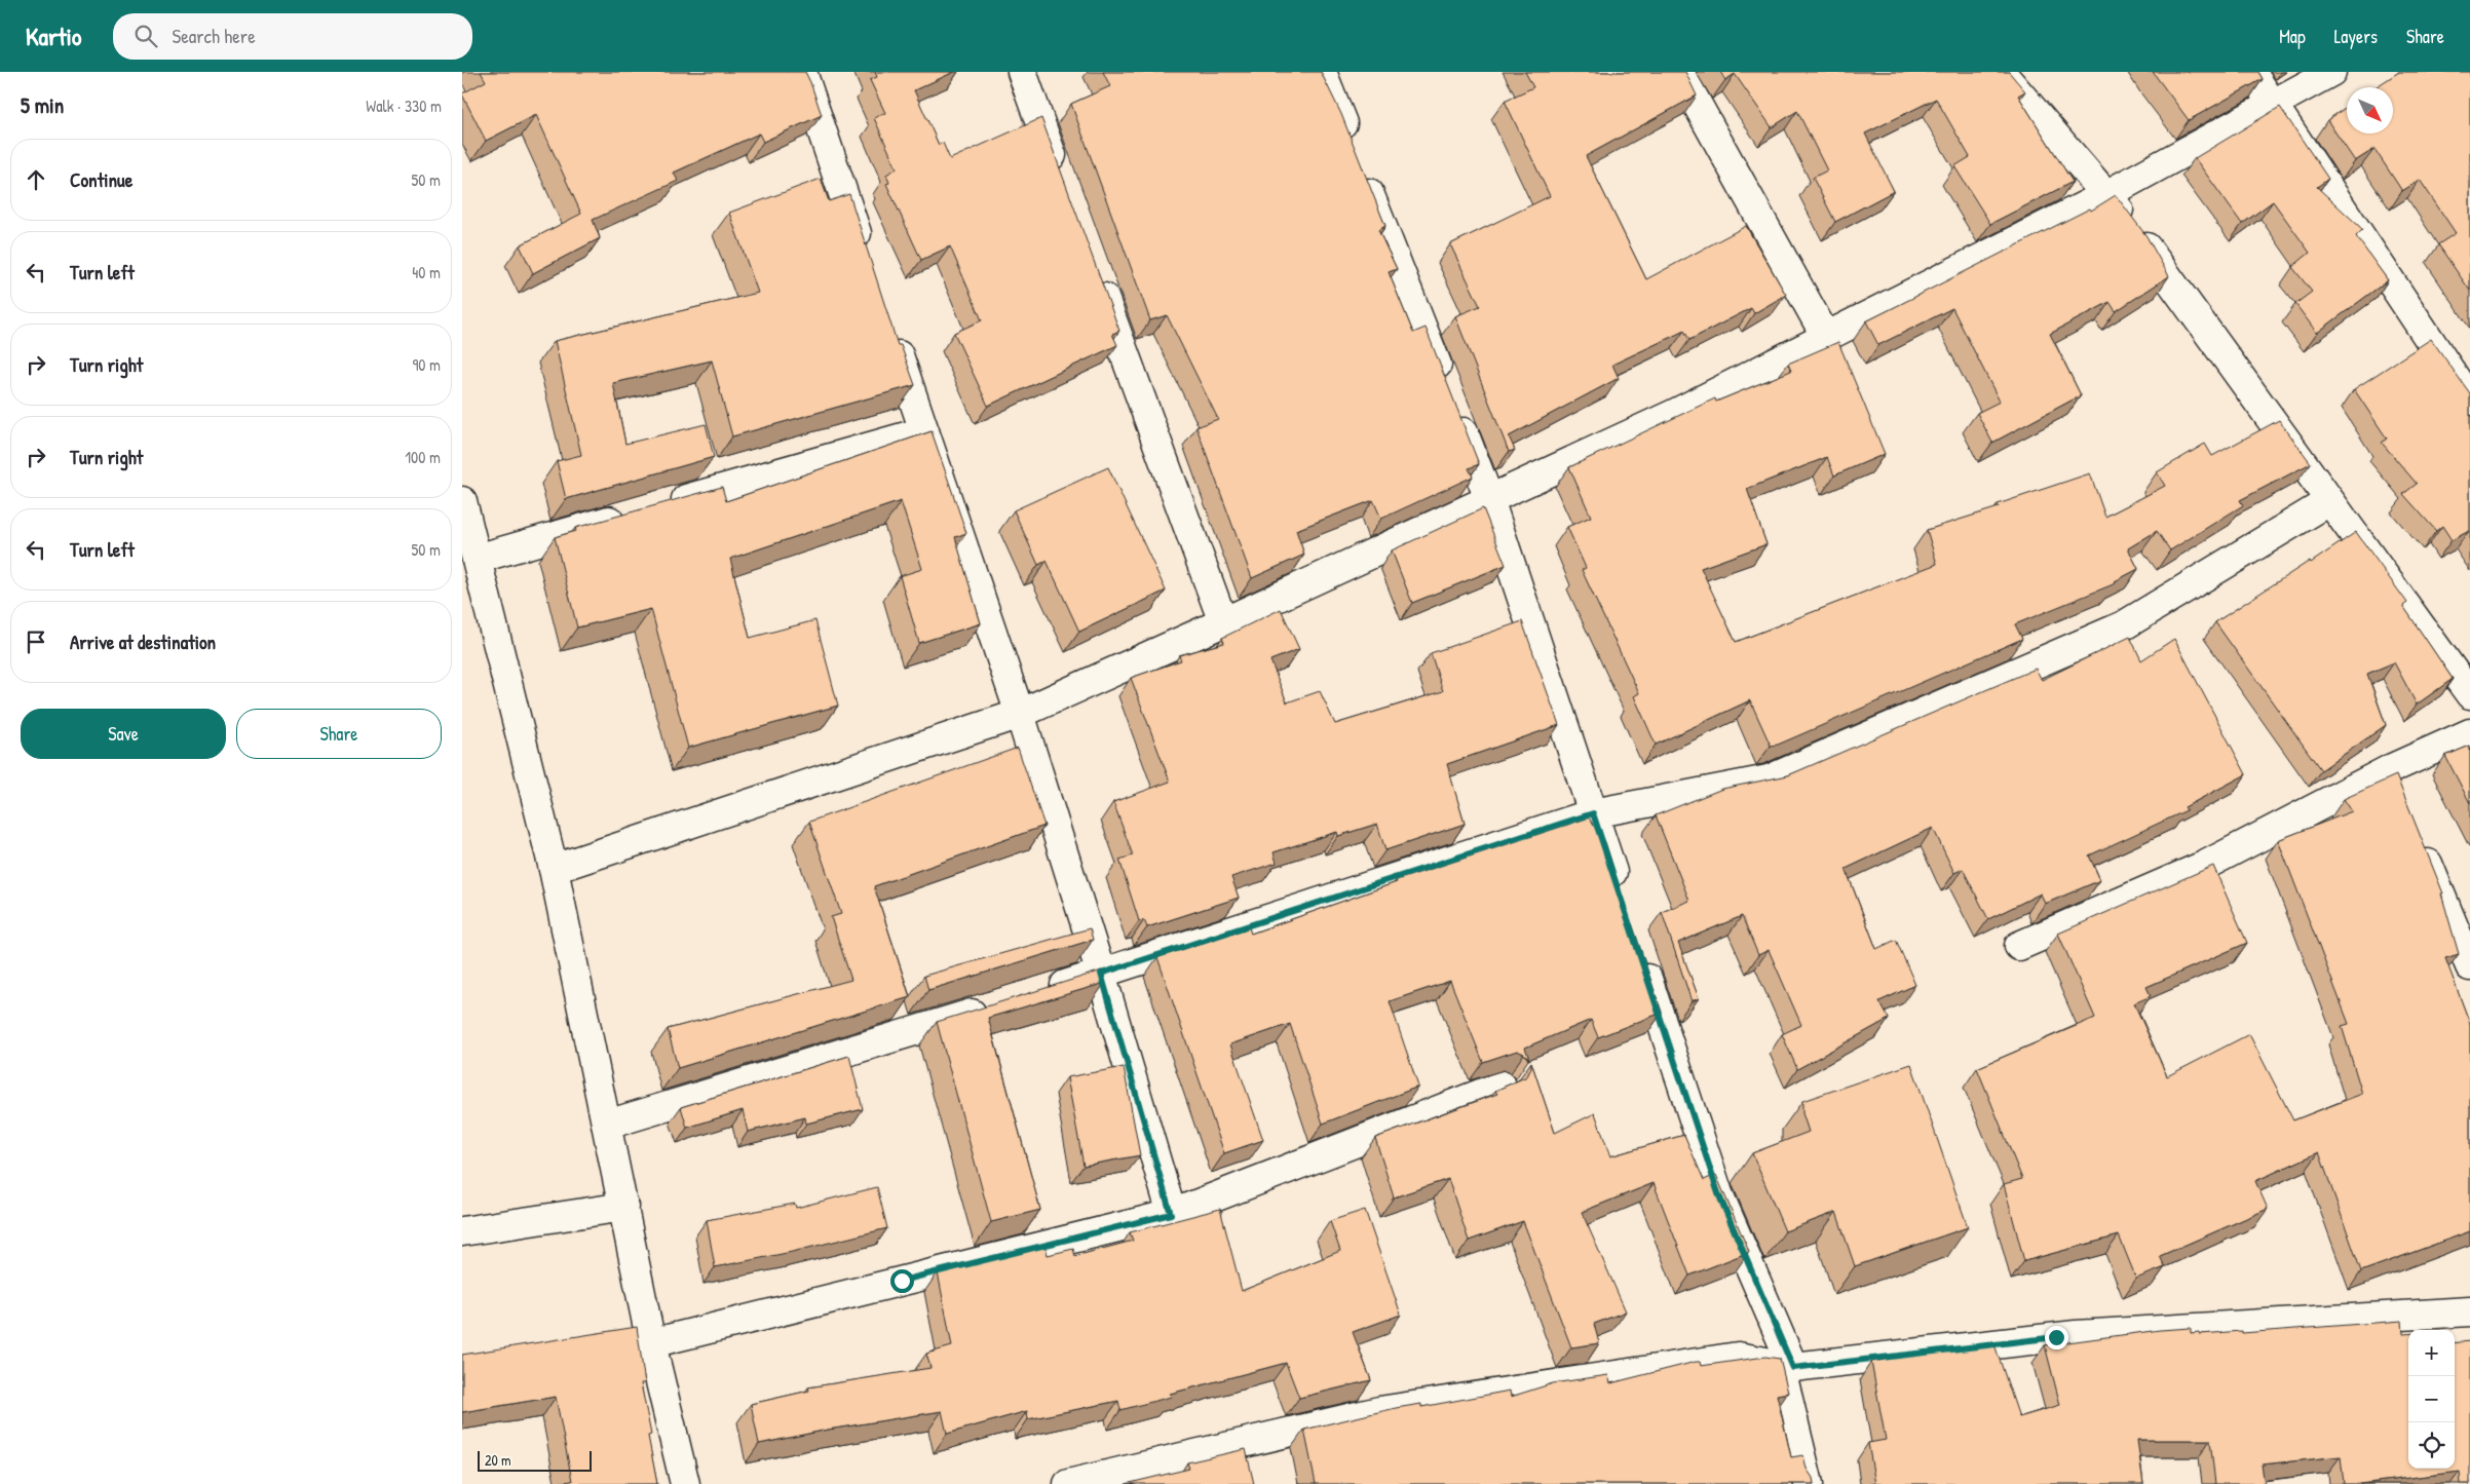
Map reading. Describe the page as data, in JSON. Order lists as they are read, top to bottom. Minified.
{"scale_bar":"20 m","north":"bottom right","page":{"header":"Kartio","search":"Search here","nav":["Map","Layers","Share"],"heading":["5 min","Walk · 330 m"],"list":[["Continue","50 m"],["Turn left","40 m"],["Turn right","90 m"],["Turn right","100 m"],["Turn left","50 m"],"Arrive at destination"],"buttons":["Save","Share"],"map_buttons":["+","−"],"scale":"20 m"}}
